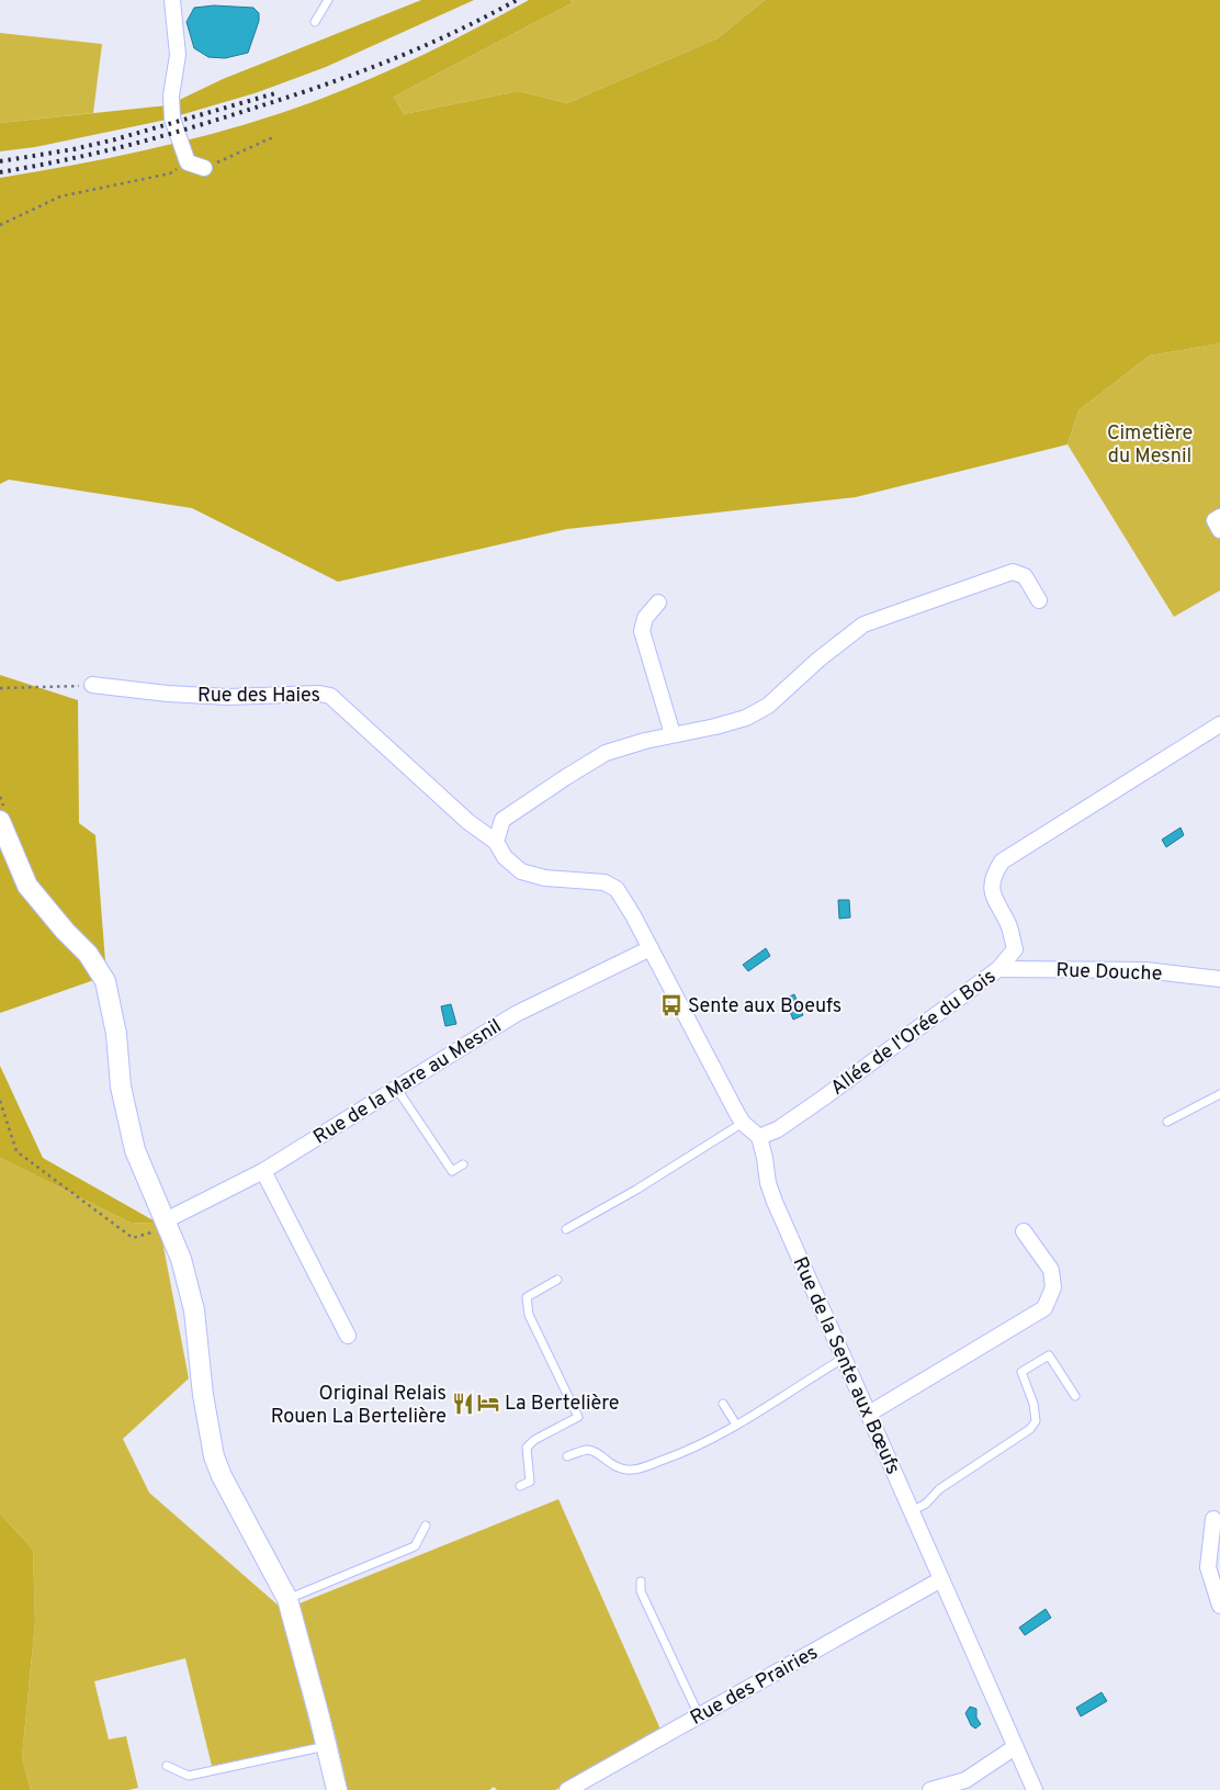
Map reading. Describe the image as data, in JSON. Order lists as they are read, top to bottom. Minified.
{"streets":{"street":["Rue des Haies","Rue Douche","Allée de l'Orée du Bois","Rue de la Mare au Mesnil","Rue de la Sente aux Bœufs","Rue des Prairies"]},"crossings":[["Rue des Haies","Rue de la Mare au Mesnil"],["Rue Douche","Allée de l'Orée du Bois"],["Allée de l'Orée du Bois","Rue de la Sente aux Bœufs"],["Rue de la Sente aux Bœufs","Rue des Prairies"]],"parks":["Cimetière du Mesnil"],"places":{"bus stop":["Sente aux Boeufs"],"hotel":["La Bertelière"],"restaurant":["Original Relais Rouen La Bertelière"]}}
